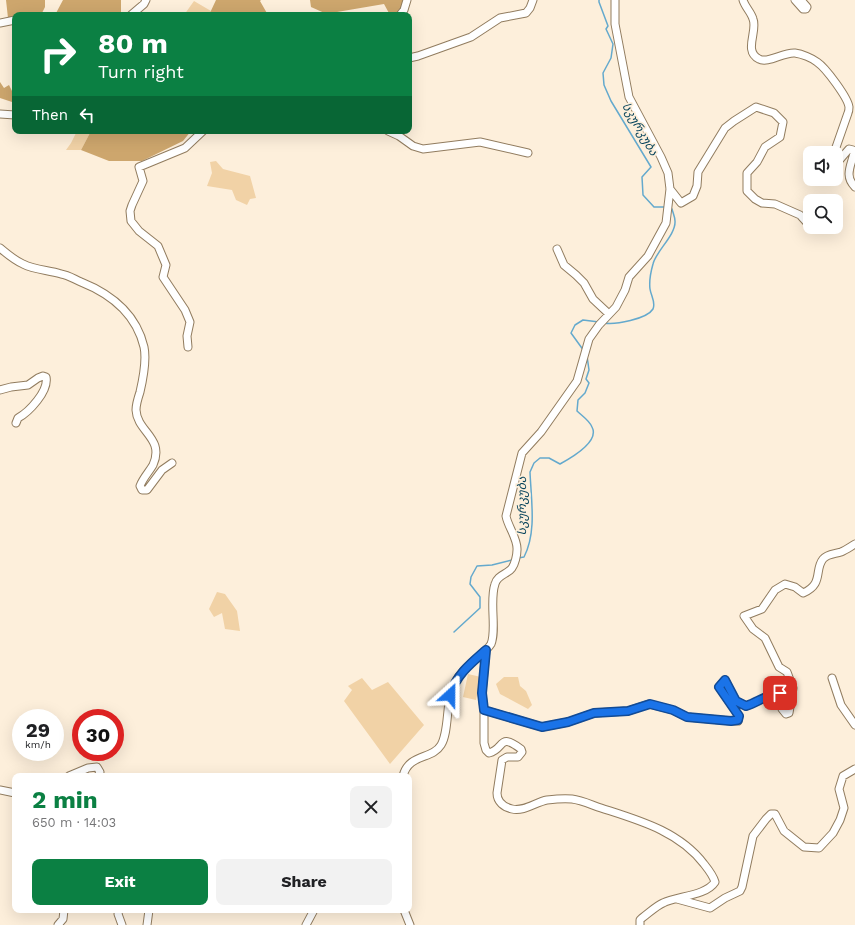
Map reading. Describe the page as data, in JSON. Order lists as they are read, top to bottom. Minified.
{"water":["სკურკუბა"],"page":{"turn":["80 m","Turn right"],"then":"Then","speed":"29 km/h","limit":"30","heading":["2 min","650 m · 14:03"],"buttons":["Exit","Share"]}}
